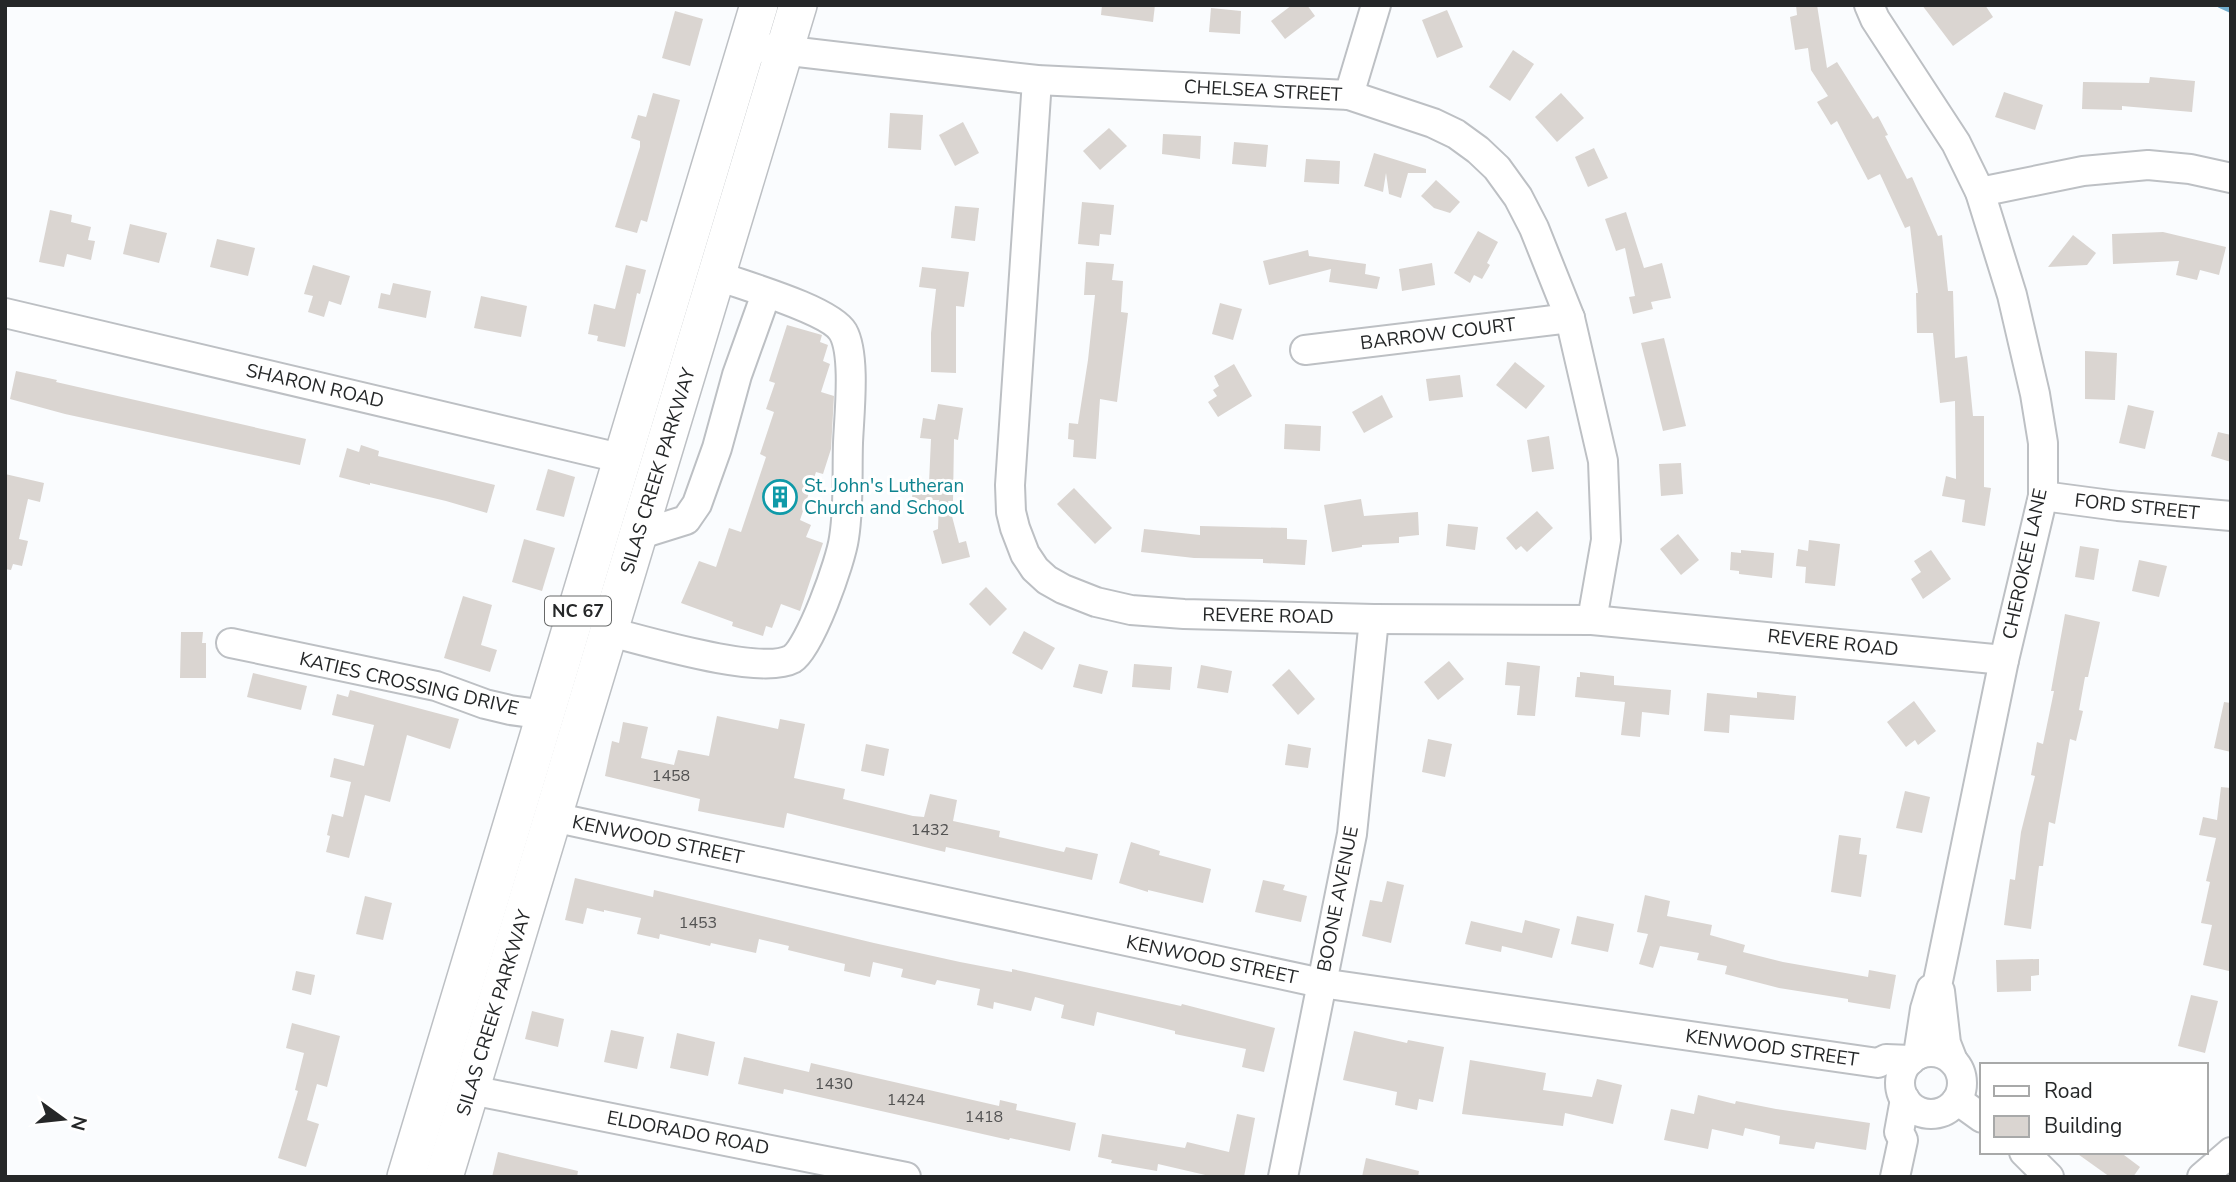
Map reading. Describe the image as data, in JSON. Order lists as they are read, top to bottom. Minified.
{"streets":{"main road":["SILAS CREEK PARKWAY","NC 67"],"street":["CHELSEA STREET","BARROW COURT","SHARON ROAD","FORD STREET","CHEROKEE LANE","REVERE ROAD","KATIES CROSSING DRIVE","KENWOOD STREET","BOONE AVENUE","ELDORADO ROAD"]},"crossings":[["CHELSEA STREET","BARROW COURT"],["CHELSEA STREET","SILAS CREEK PARKWAY"],["CHELSEA STREET","REVERE ROAD"],["SHARON ROAD","SILAS CREEK PARKWAY"],["SILAS CREEK PARKWAY","KATIES CROSSING DRIVE"],["SILAS CREEK PARKWAY","KENWOOD STREET"],["SILAS CREEK PARKWAY","ELDORADO ROAD"],["FORD STREET","CHEROKEE LANE"],["CHEROKEE LANE","REVERE ROAD"],["CHEROKEE LANE","KENWOOD STREET"],["REVERE ROAD","BOONE AVENUE"],["KENWOOD STREET","BOONE AVENUE"]],"places":{"building":["St. John's Lutheran Church and School"]},"house_numbers":["1458","1432","1453","1430","1424","1418"],"legend":["Road","Building"],"north":"right"}
